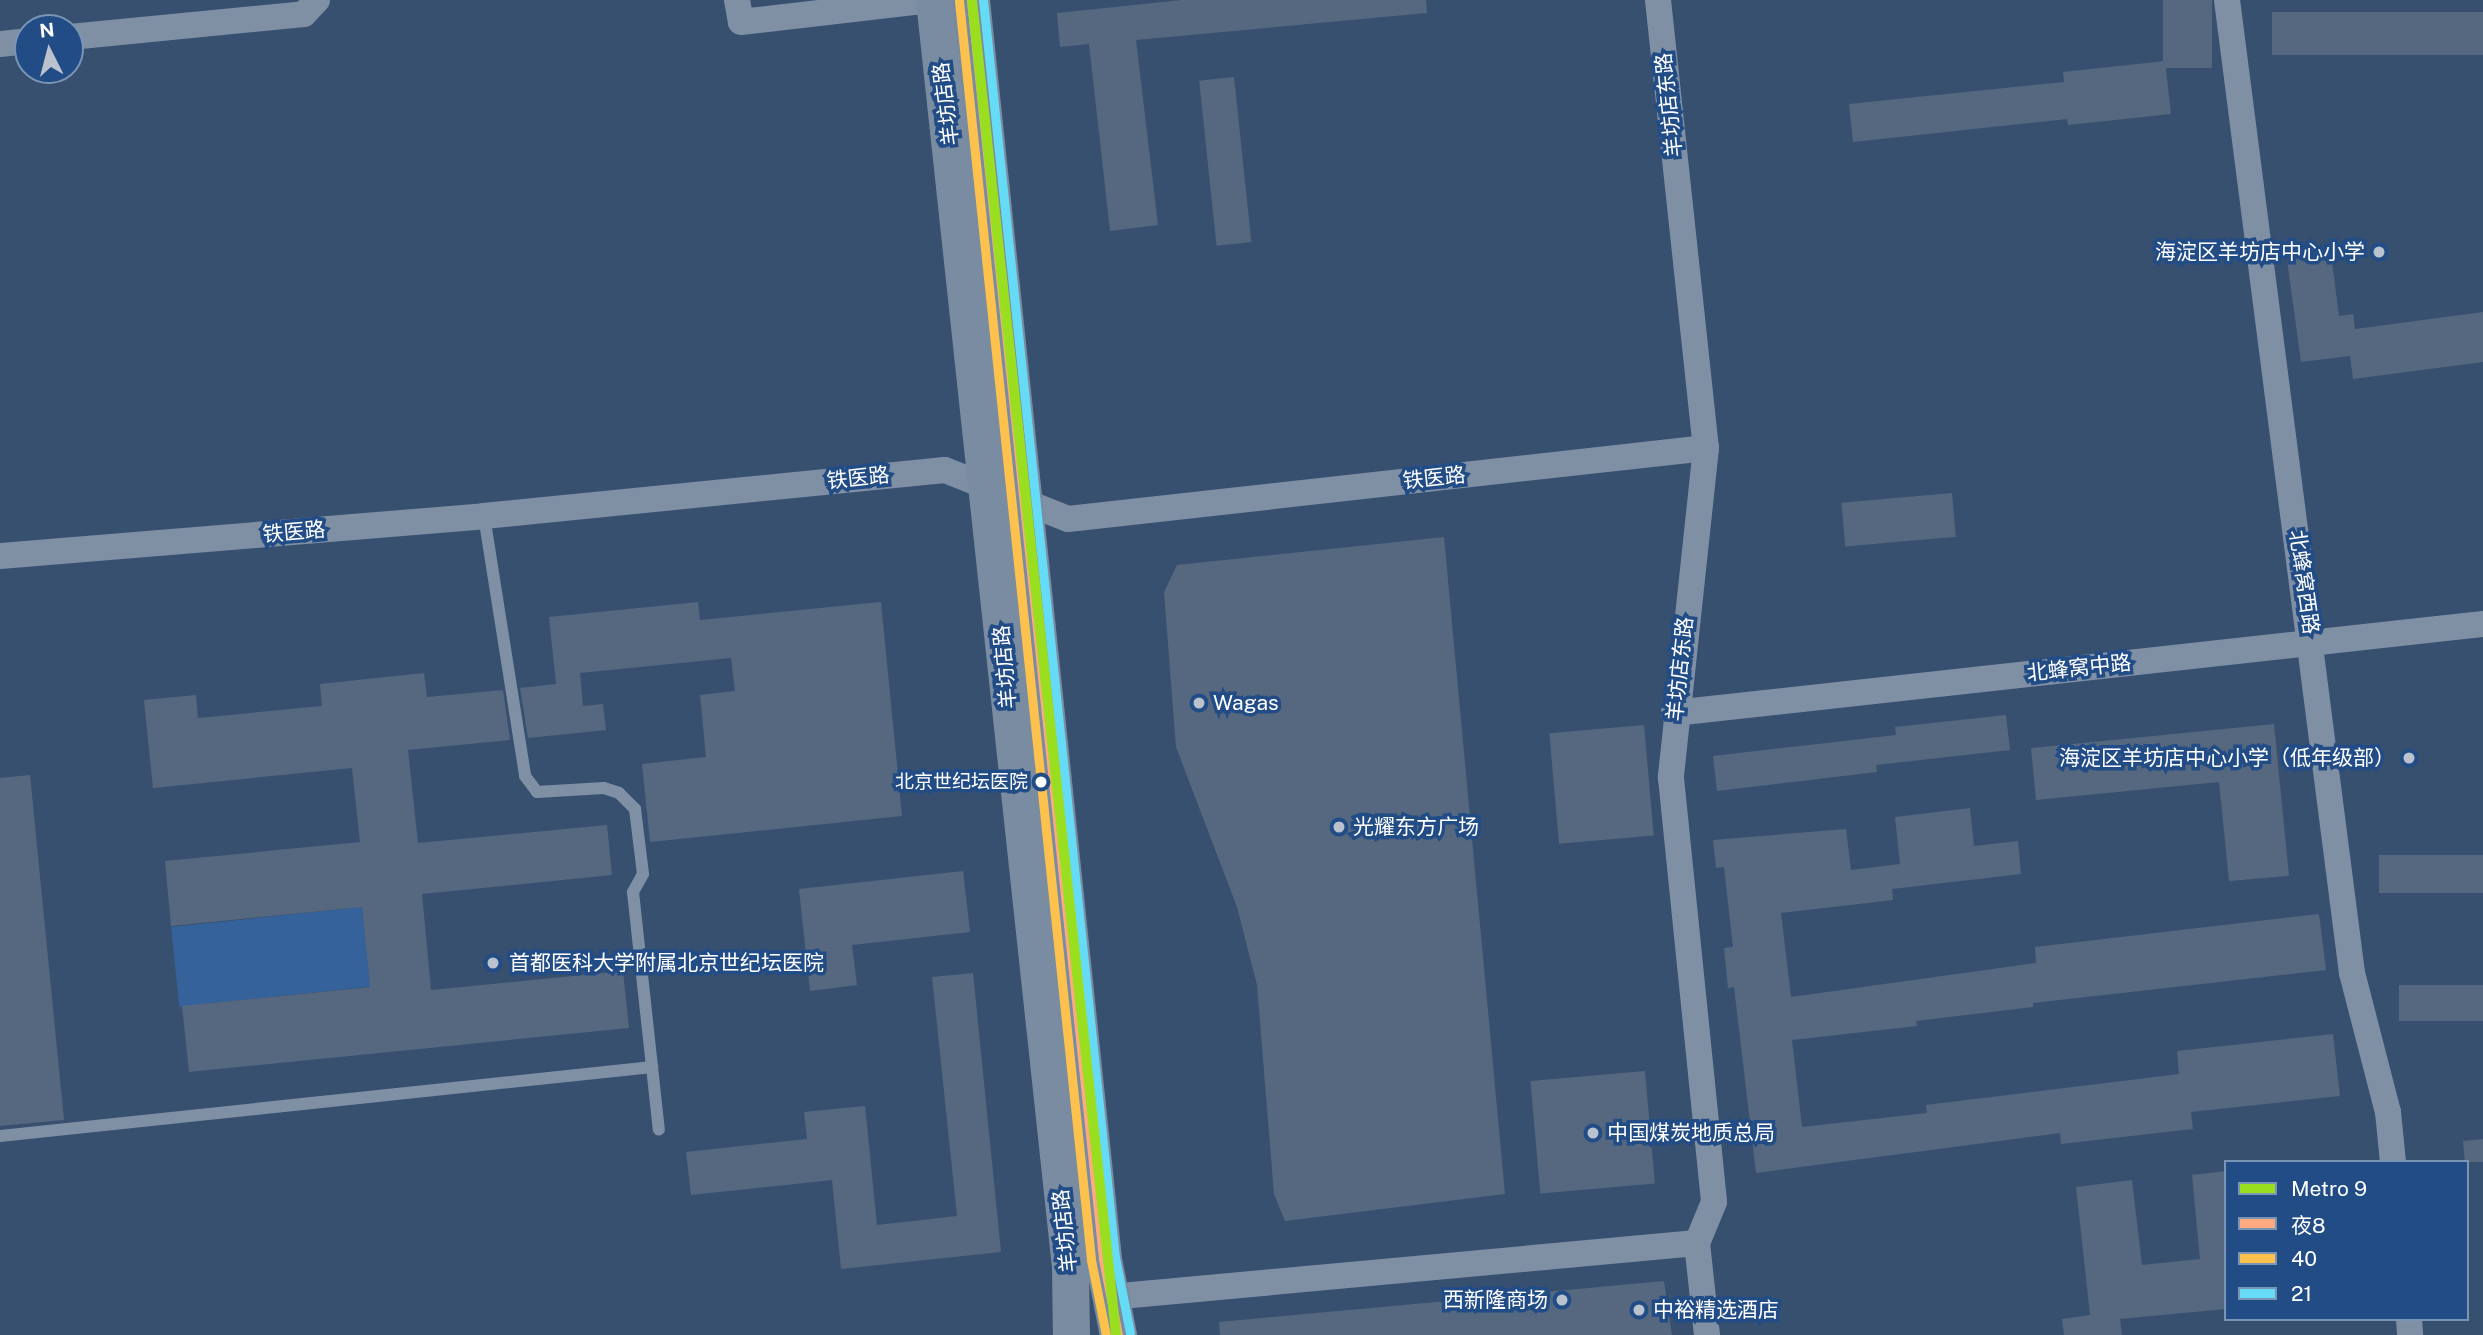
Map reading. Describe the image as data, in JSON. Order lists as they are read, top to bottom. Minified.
{"streets":{"main road":["羊坊店路"],"street":["羊坊店东路","铁医路","北蜂窝西路","北蜂窝中路"]},"crossings":[["羊坊店路","铁医路"],["羊坊店东路","铁医路"],["羊坊店东路","北蜂窝中路"],["北蜂窝西路","北蜂窝中路"]],"places":["海淀区羊坊店中心小学","Wagas","海淀区羊坊店中心小学（低年级部）","北京世纪坛医院","光耀东方广场","首都医科大学附属北京世纪坛医院","中国煤炭地质总局","西新隆商场","中裕精选酒店"],"lines":["metro line 9","transit line 夜8","transit line 21","transit line 40"],"legend":["Metro 9","夜8","40","21"],"north":"top"}
